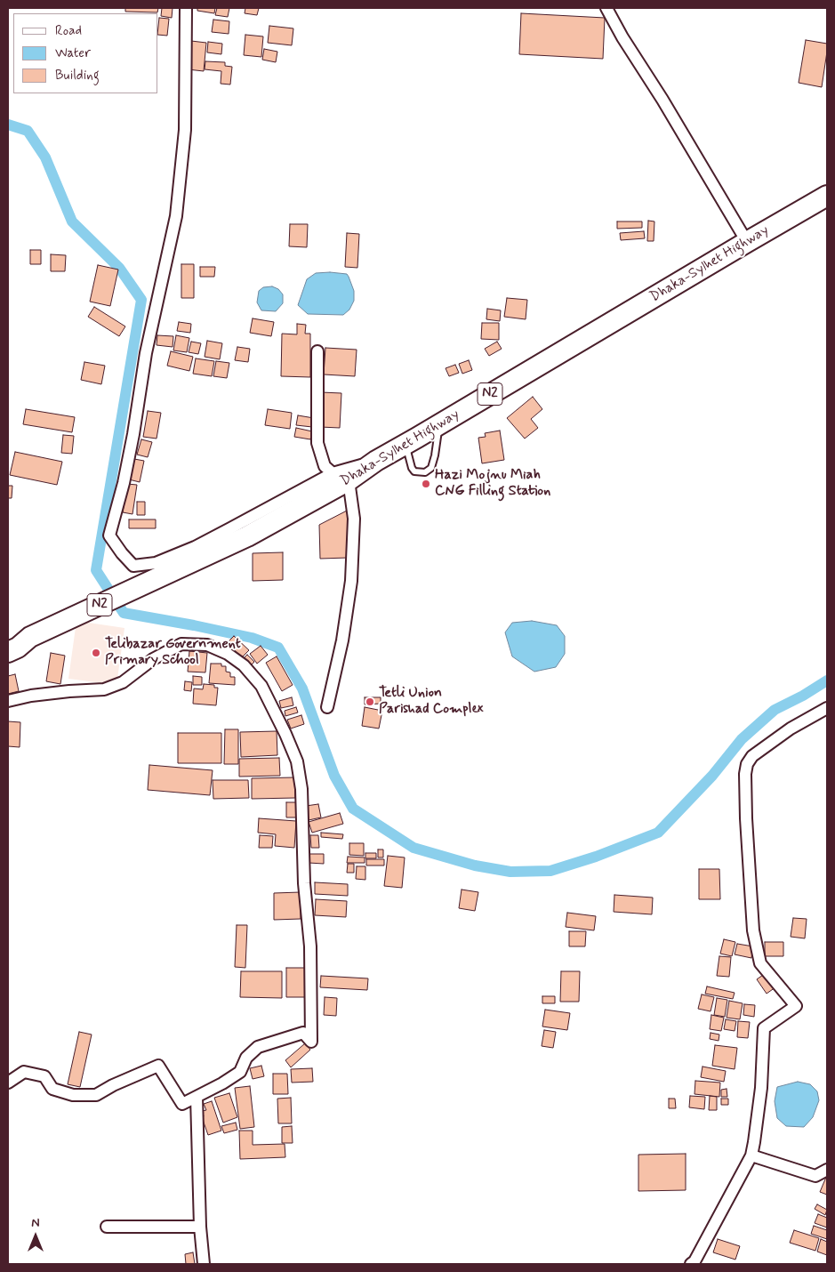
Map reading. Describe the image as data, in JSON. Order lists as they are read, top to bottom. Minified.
{"streets":{"highway":["Dhaka-Sylhet Highway","N2"]},"places":["Hazi Mojnu Miah CNG Filling Station","Telibazar Government Primary School","Tetli Union Parishad Complex"],"legend":["Road","Water","Building"],"north":"top"}
